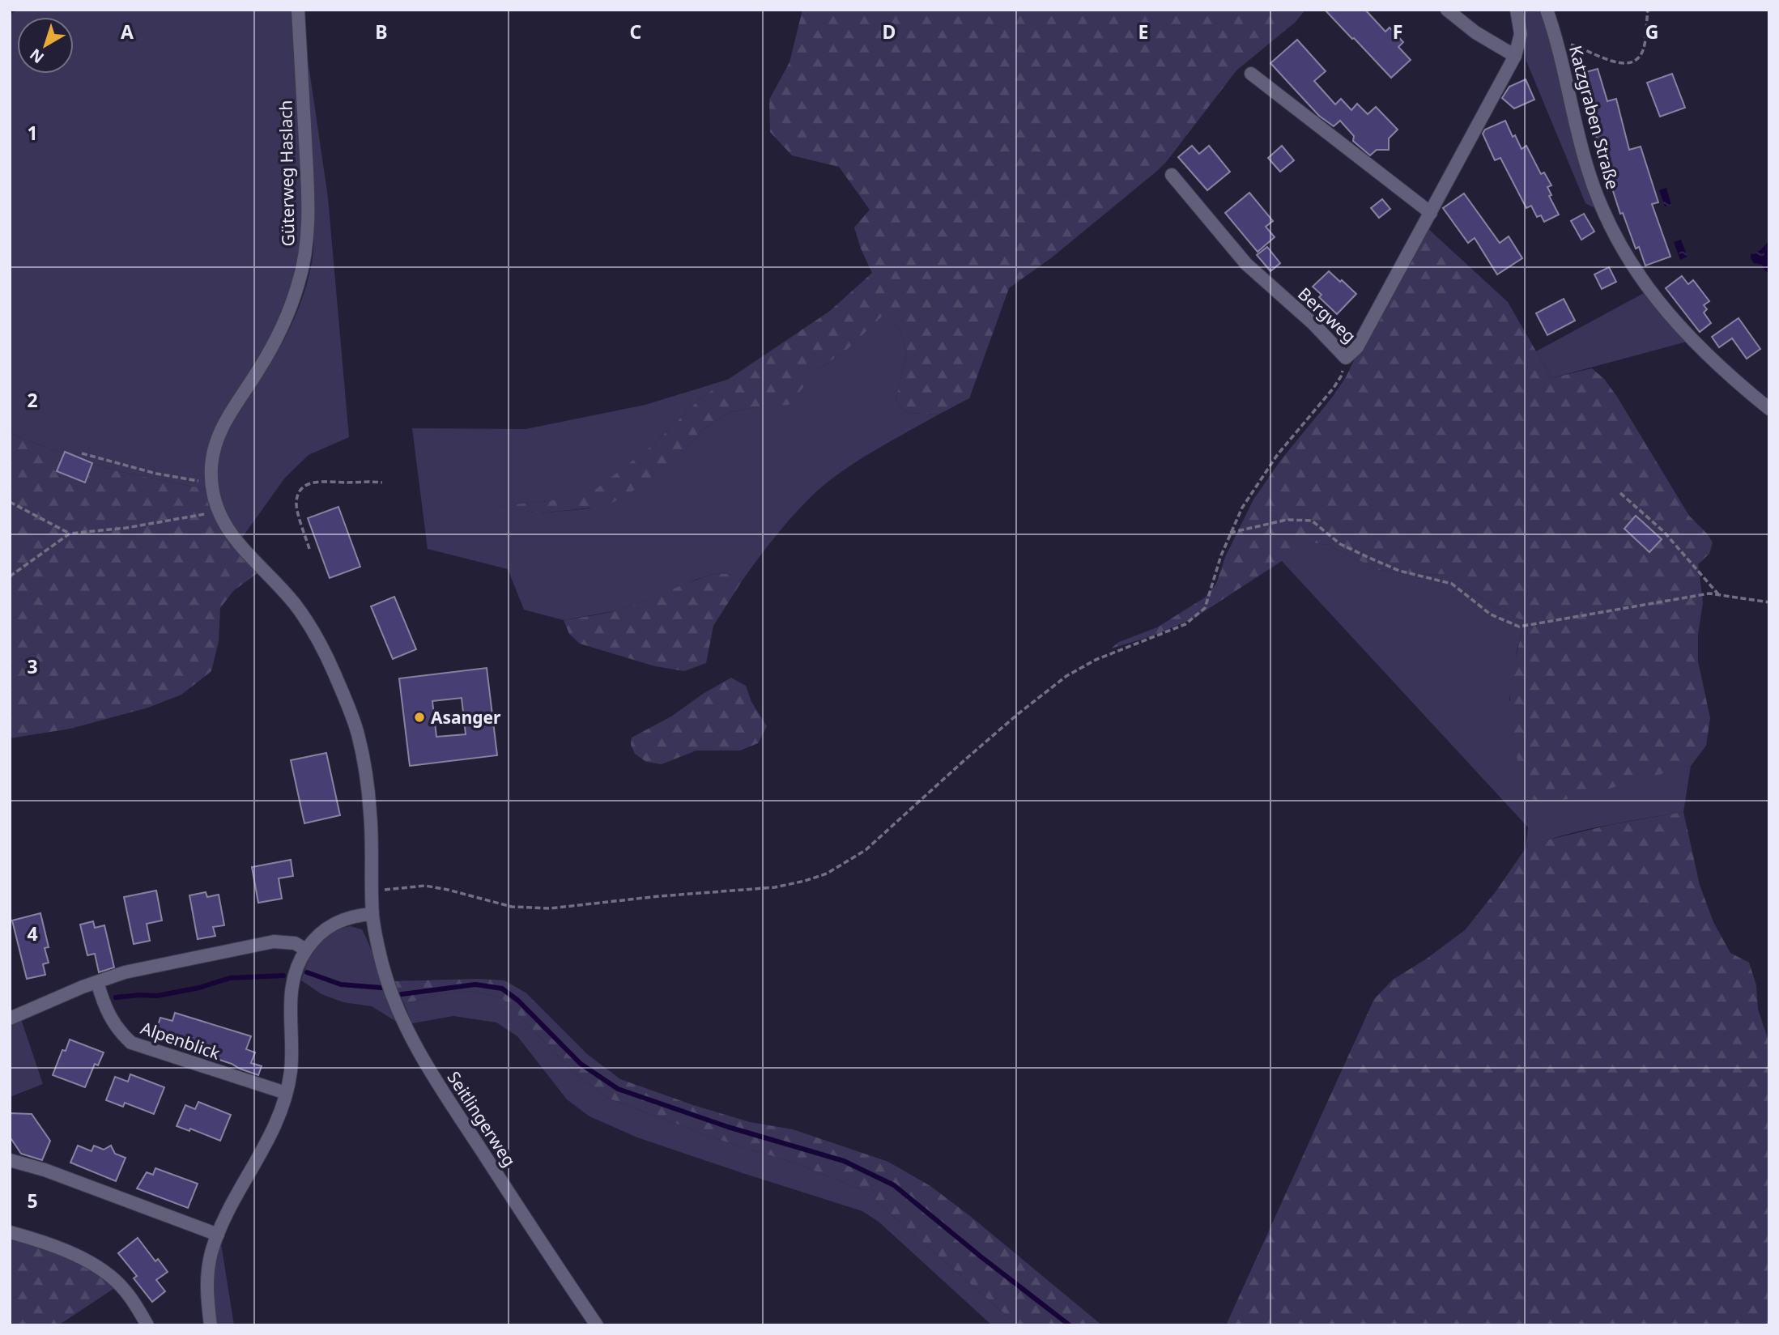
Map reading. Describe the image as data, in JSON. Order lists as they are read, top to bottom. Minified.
{"streets":{"street":["Katzgraben Straße","Güterweg Haslach","Bergweg","Alpenblick","Seitlingerweg"]},"crossings":[["Güterweg Haslach","Seitlingerweg"]],"places":["Asanger"],"north":"bottom left","grid":{"columns":["A","B","C","D","E","F","G"],"rows":["1","2","3","4","5"]}}
